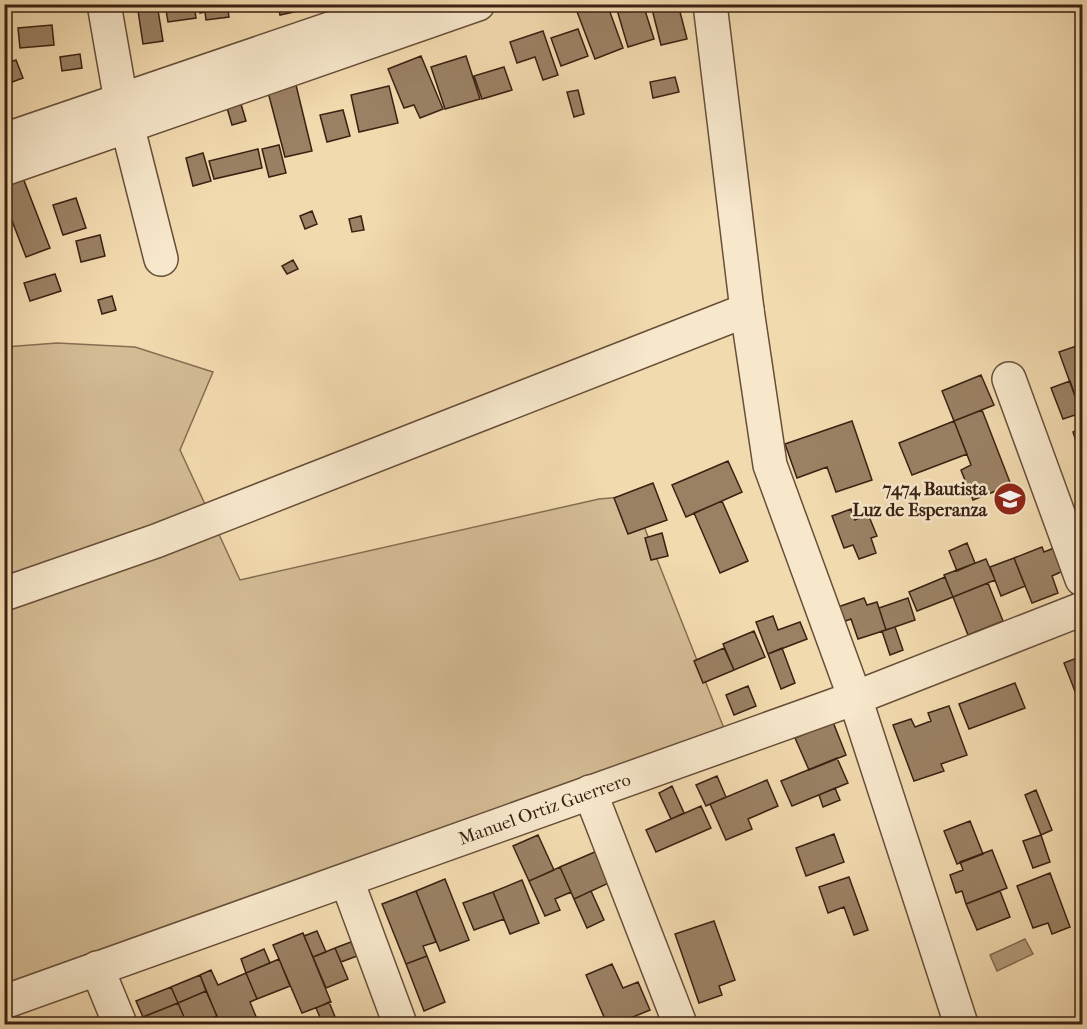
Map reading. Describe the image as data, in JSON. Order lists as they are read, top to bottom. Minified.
{"streets":{"street":["Manuel Ortiz Guerrero"]},"places":{"school or university":["7474 Bautista Luz de Esperanza"]}}
